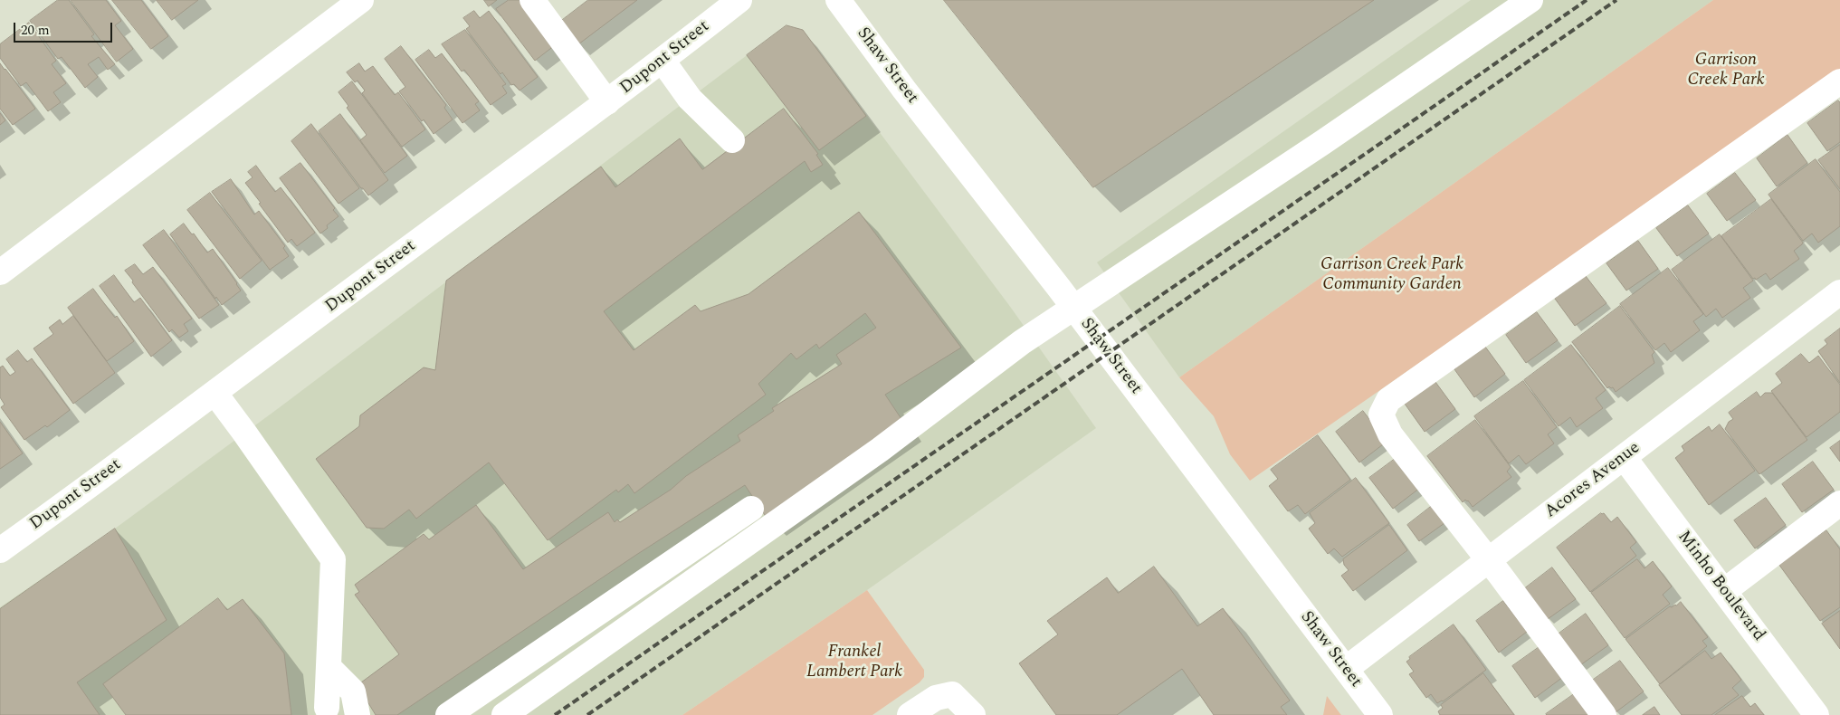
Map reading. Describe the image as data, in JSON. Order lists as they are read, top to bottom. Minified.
{"streets":{"street":["Dupont Street","Shaw Street","Acores Avenue","Minho Boulevard"]},"crossings":[["Shaw Street","Acores Avenue"],["Acores Avenue","Minho Boulevard"]],"parks":["Garrison Creek Park","Garrison Creek Park Community Garden","Frankel Lambert Park"],"scale_bar":"20 m"}
